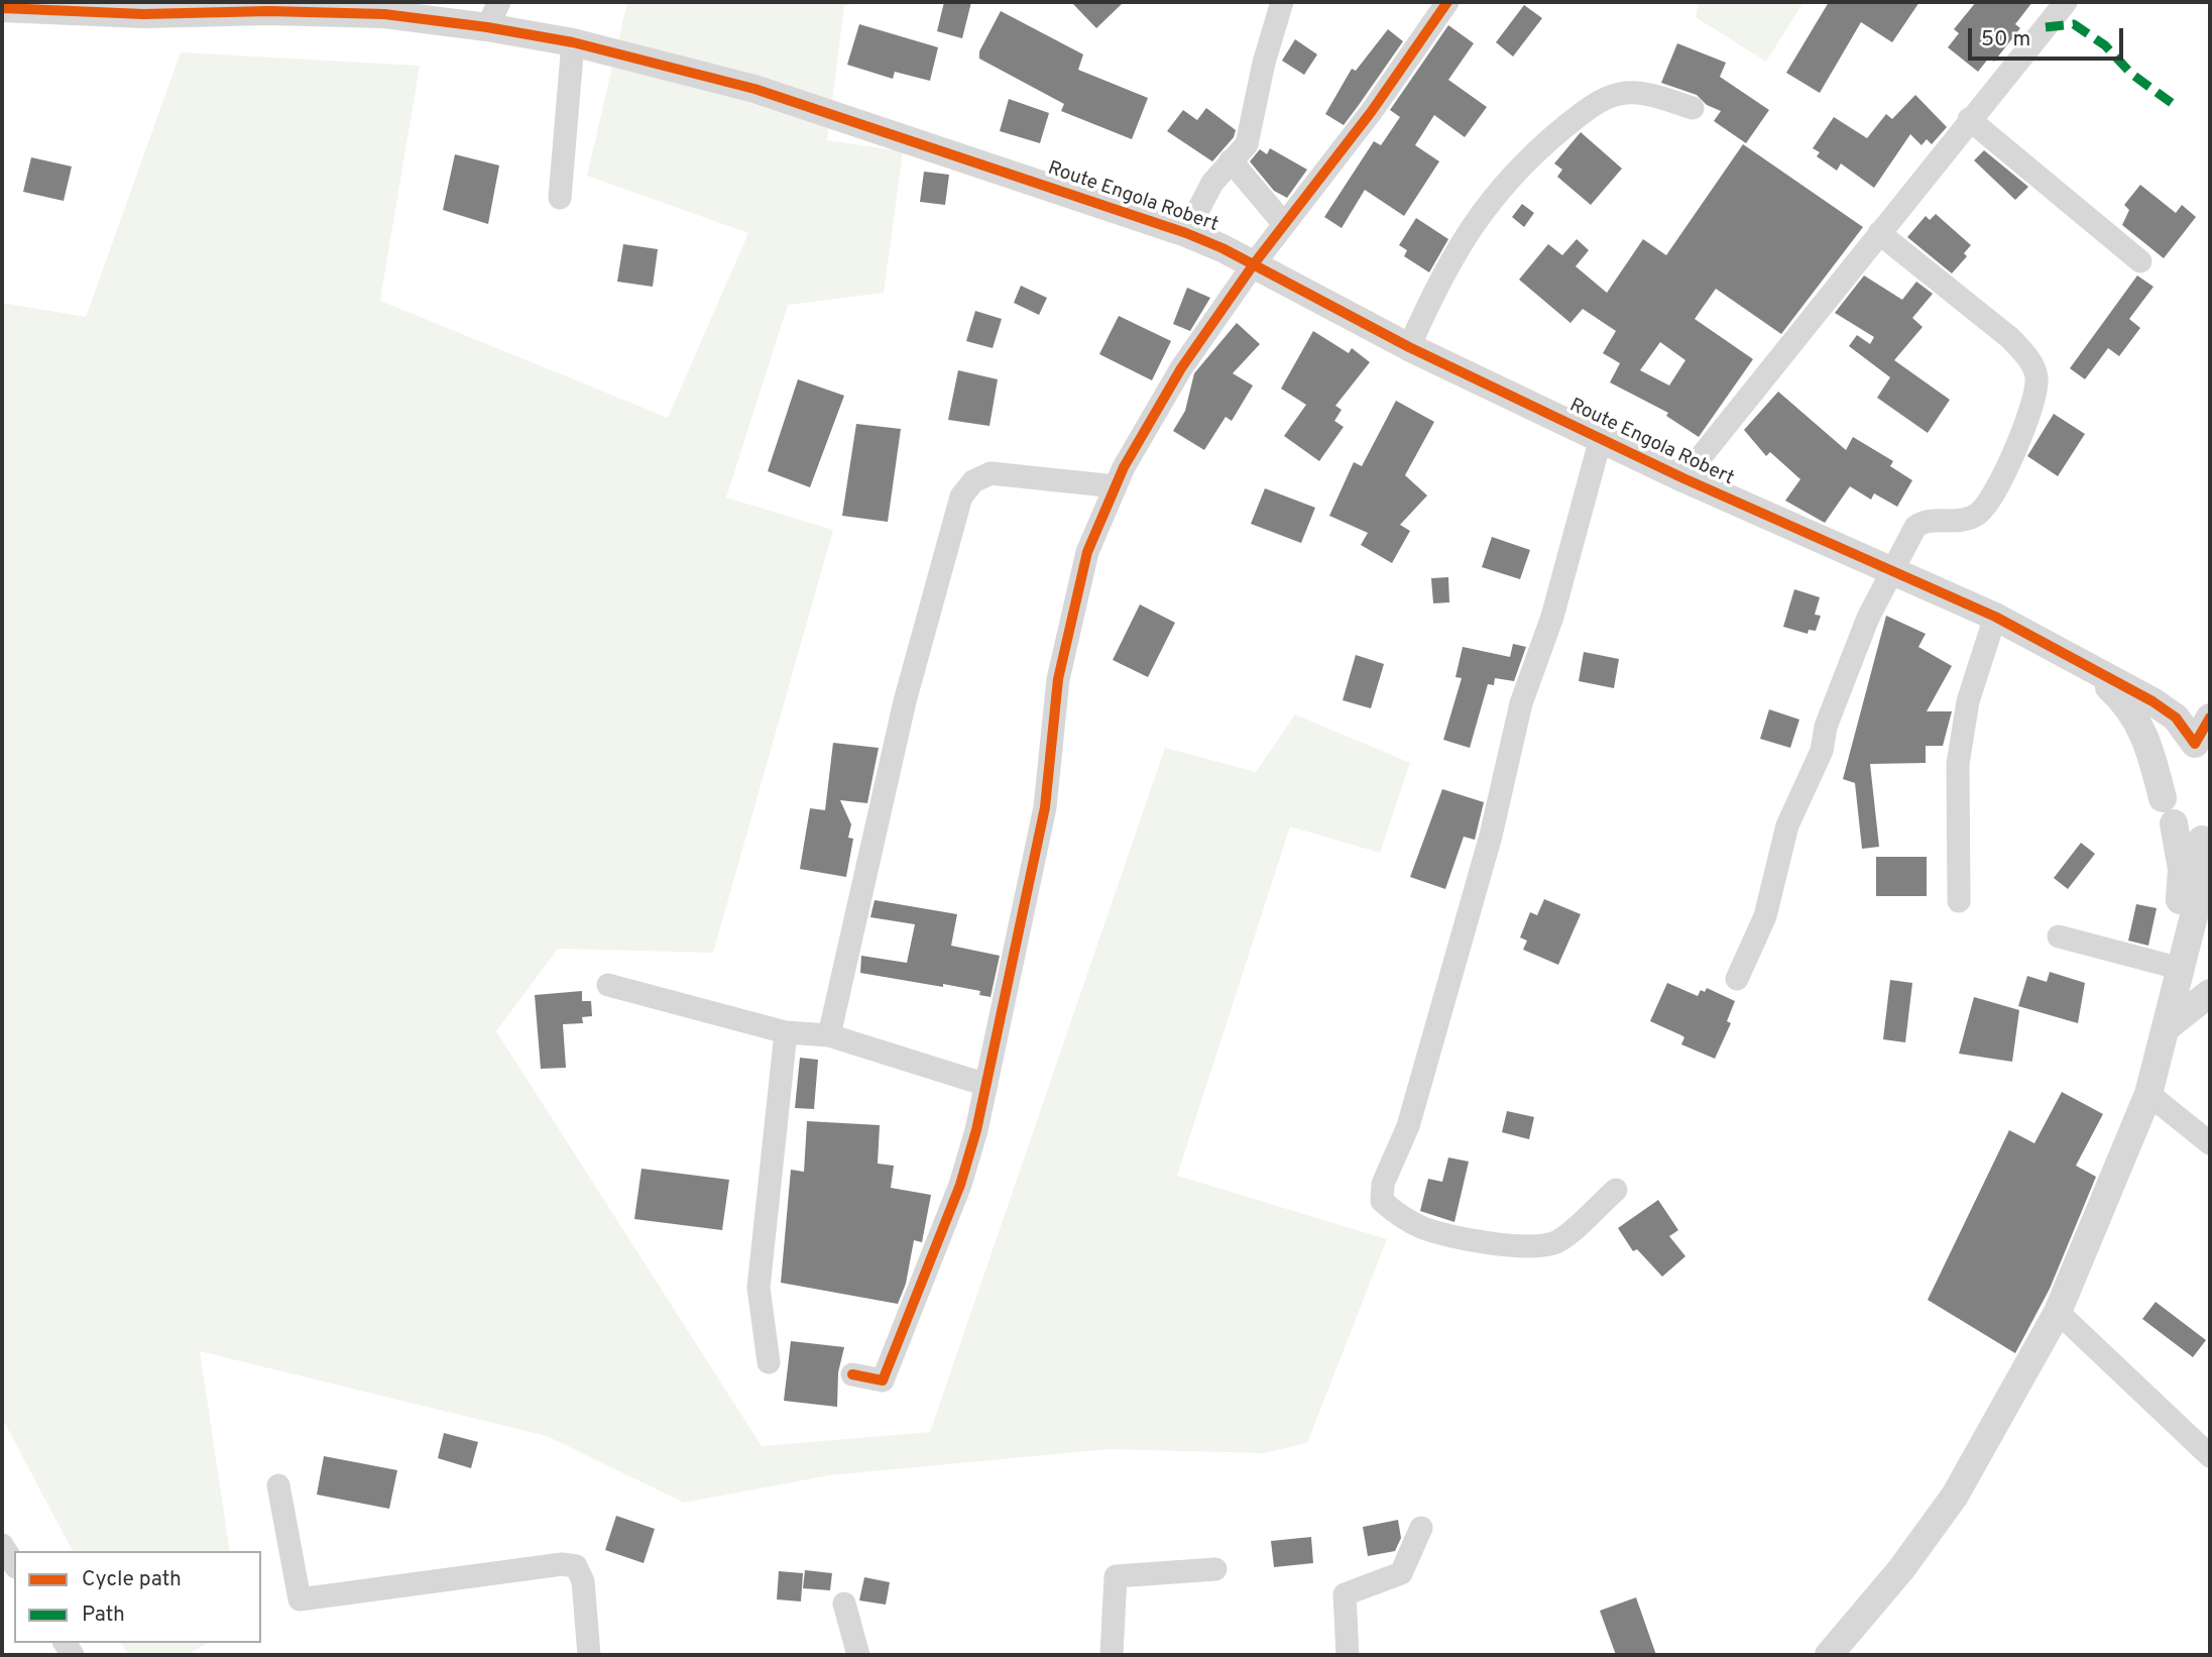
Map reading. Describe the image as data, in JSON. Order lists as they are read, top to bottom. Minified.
{"streets":{"street":["Route Engola Robert"]},"legend":["Cycle path","Path"],"scale_bar":"50 m"}
